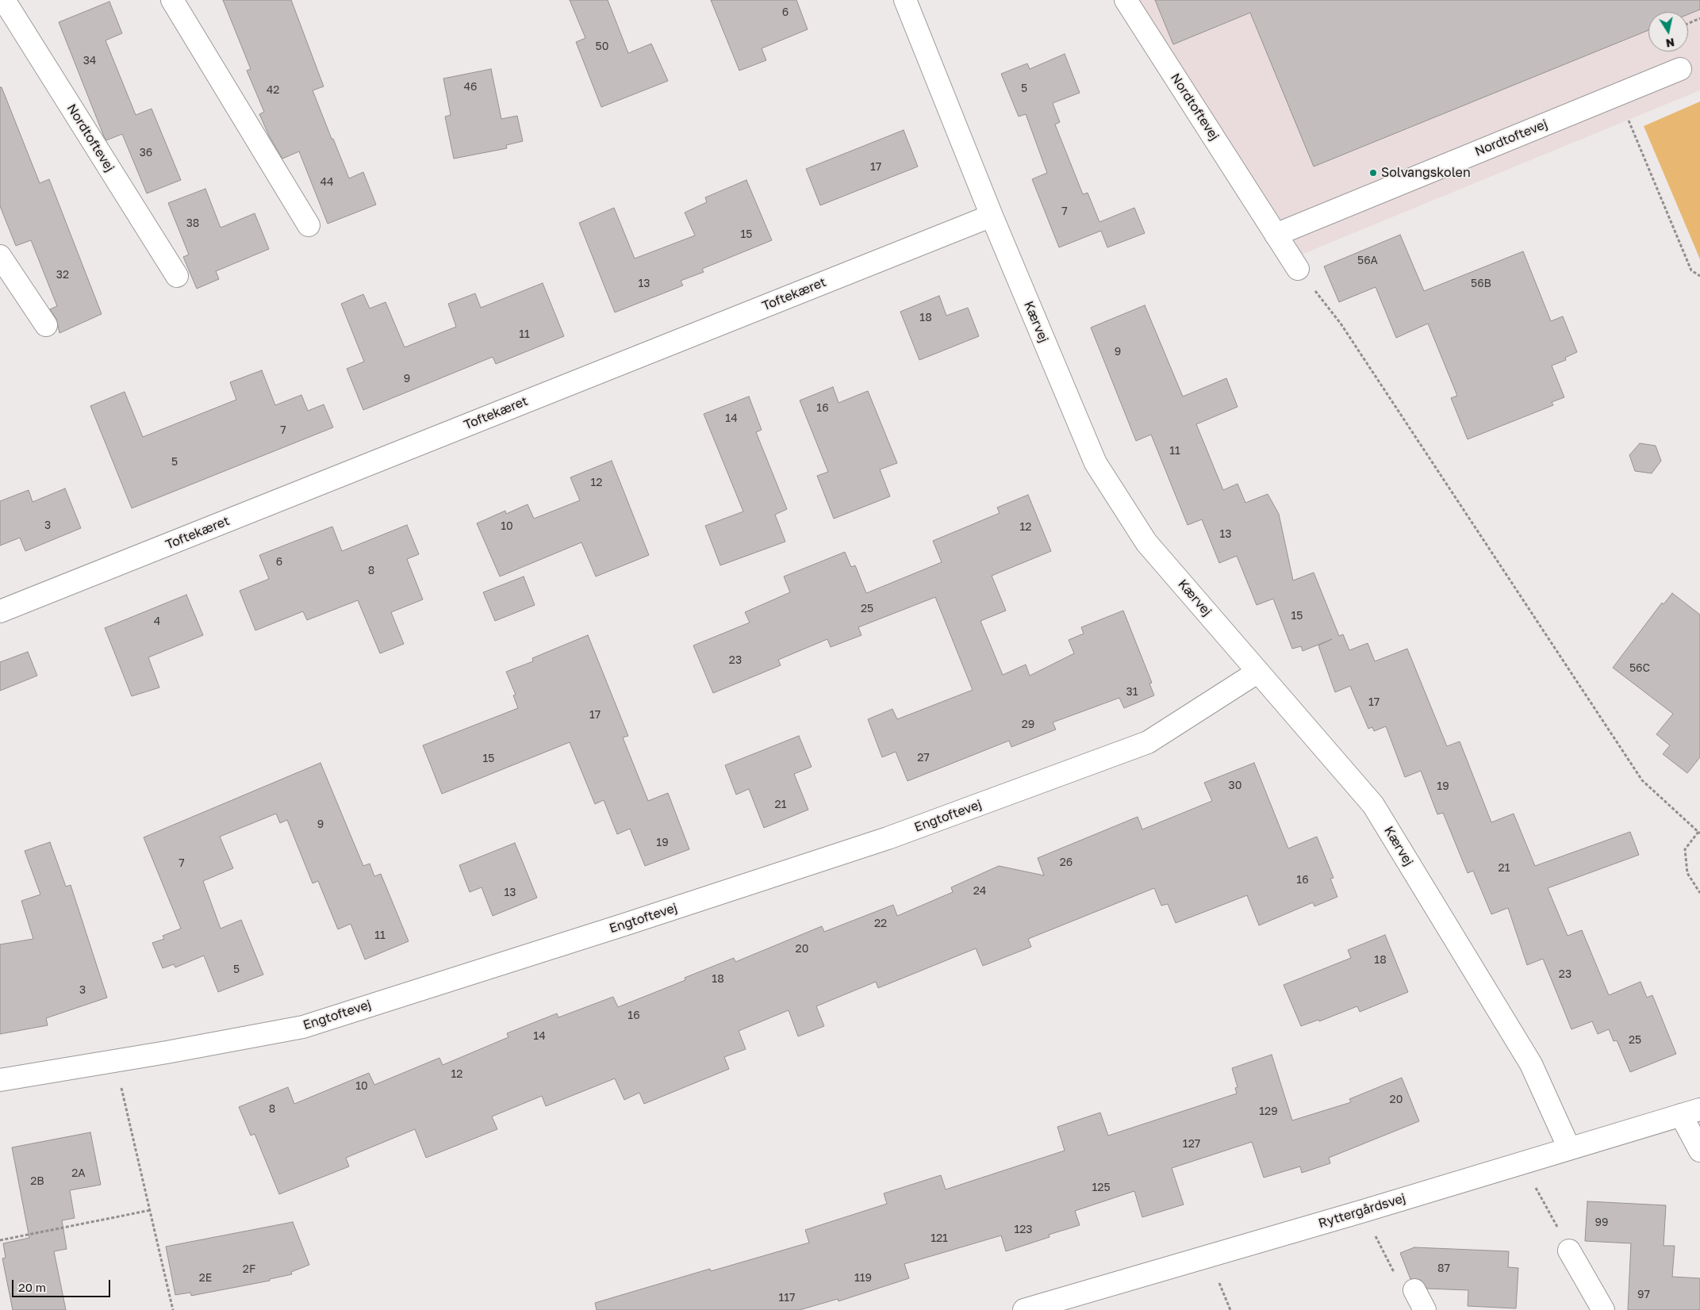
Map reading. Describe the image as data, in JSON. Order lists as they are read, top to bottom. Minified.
{"streets":{"street":["Nordtoftevej","Toftekæret","Kærvej","Engtoftevej","Ryttergårdsvej"]},"crossings":[["Toftekæret","Kærvej"],["Kærvej","Engtoftevej"],["Kærvej","Ryttergårdsvej"]],"places":["Solvangskolen"],"house_numbers":["6","50","34","46","5","42","36","17","44","7","38","15","56A","32","13","56B","18","11","9","9","16","14","7","11","5","12","3","10","12","13","6","8","25","15","4","23","56C","31","17","17","29","27","15","30","19","21","9","19","26","7","21","16","24","13","22","11","20","18","5","23","18","3","16","14","25","12","10","20","8","129","127","2A","2B","125","99","123","121","87","2F","2E","119","97","117"],"scale_bar":"20 m","north":"bottom"}
